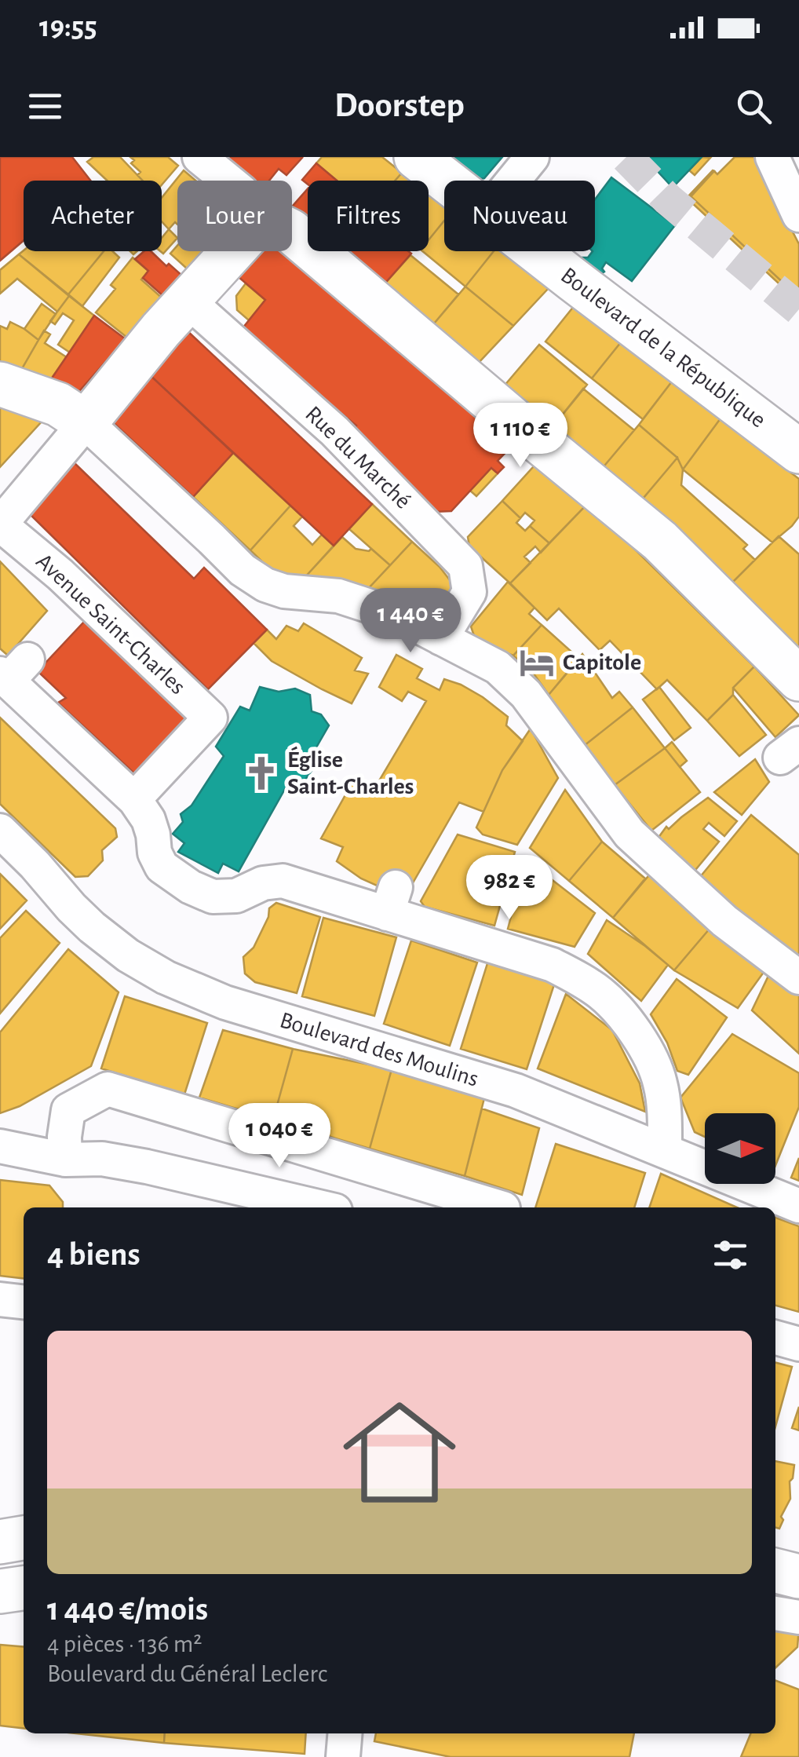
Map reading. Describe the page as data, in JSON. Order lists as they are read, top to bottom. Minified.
{"streets":{"main road":["Boulevard de la République"],"street":["Rue du Marché","Avenue Saint-Charles","Boulevard des Moulins"]},"places":{"hotel":["Capitole"],"church":["Église Saint-Charles"]},"north":"right","page":{"status":"19:55","header":"Doorstep","chip":["Acheter","Louer","Filtres","Nouveau"],"price":["1 110 €","1 440 €","982 €","1 040 €"],"heading":"4 biens","list":[{"name":"1 440 €/mois","note":"4 pièces · 136 m² · Boulevard du Général Leclerc"}]}}
